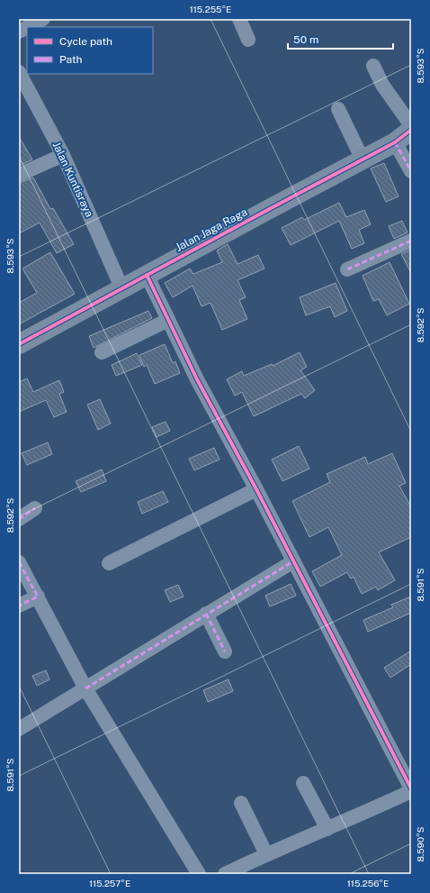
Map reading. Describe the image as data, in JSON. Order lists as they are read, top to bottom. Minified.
{"streets":{"street":["Jalan Kuntisraya","Jalan Jaga Raga"]},"crossings":[["Jalan Kuntisraya","Jalan Jaga Raga"]],"legend":["Cycle path","Path"],"scale_bar":"50 m","coordinates":["115.255°E","8.593°S","8.592°S","8.591°S","8.590°S","115.257°E","115.256°E"]}
